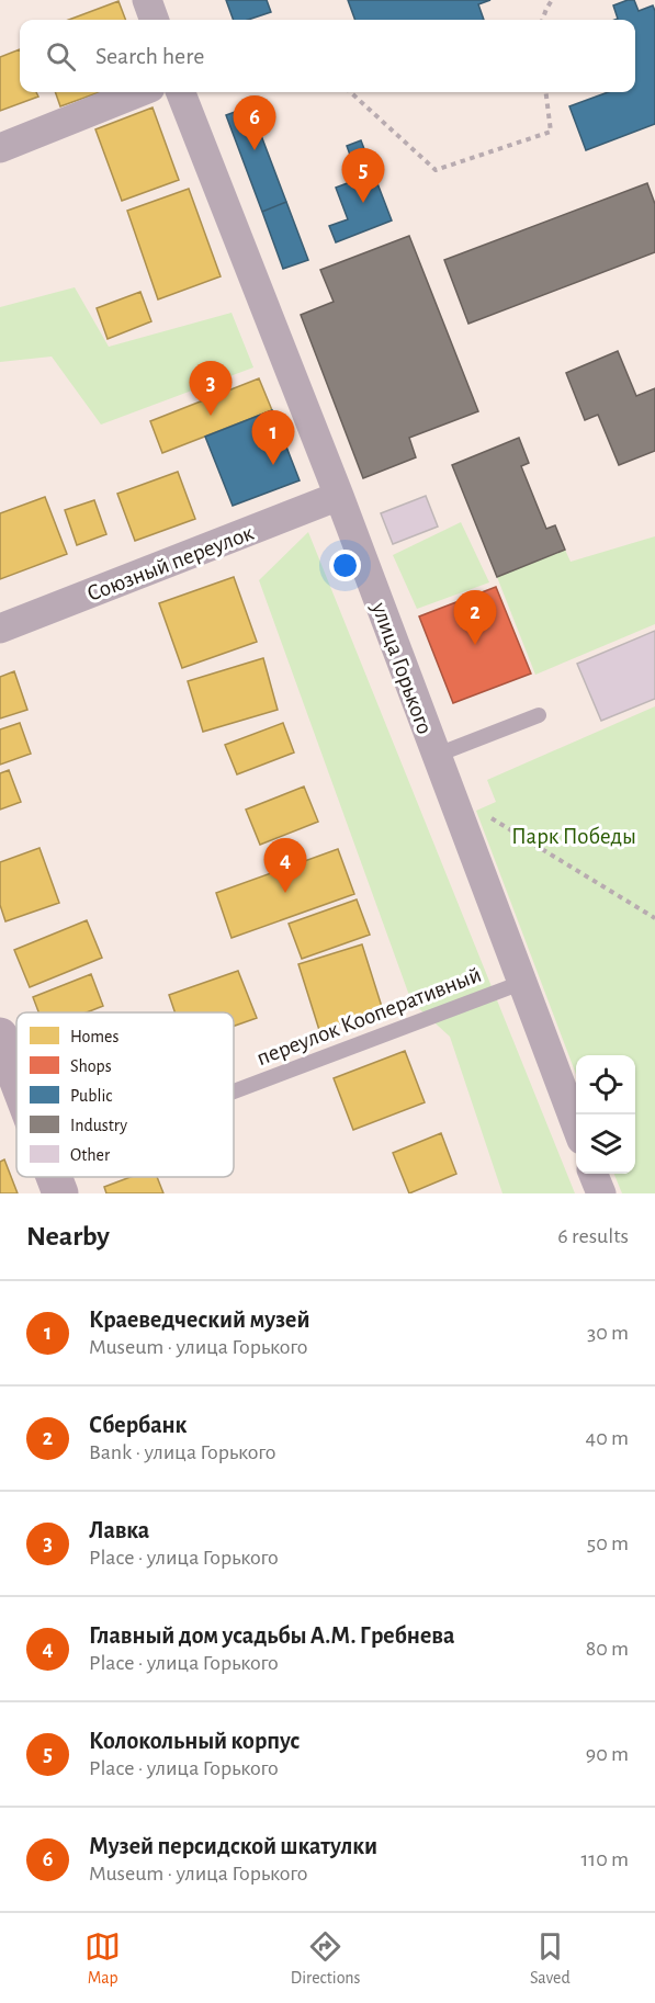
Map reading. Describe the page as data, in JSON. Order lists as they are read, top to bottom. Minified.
{"streets":{"street":["Союзный переулок","улица Горького"],"lane":["переулок Кооперативный"]},"crossings":[["Союзный переулок","улица Горького"],["улица Горького","переулок Кооперативный"]],"parks":["Парк Победы"],"legend":["Homes","Shops","Public","Industry","Other"],"page":{"search":"Search here","pins":["6","5","3","1","2","4"],"heading":["Nearby","6 results"],"list":[{"mark":"1","name":"Краеведческий музей","note":"Museum · улица Горького","value":"30 m"},{"mark":"2","name":"Сбербанк","note":"Bank · улица Горького","value":"40 m"},{"mark":"3","name":"Лавка","note":"Place · улица Горького","value":"50 m"},{"mark":"4","name":"Главный дом усадьбы А.М. Гребнева","note":"Place · улица Горького","value":"80 m"},{"mark":"5","name":"Колокольный корпус","note":"Place · улица Горького","value":"90 m"},{"mark":"6","name":"Музей персидской шкатулки","note":"Museum · улица Горького","value":"110 m"}],"nav":["Map","Directions","Saved"]}}
